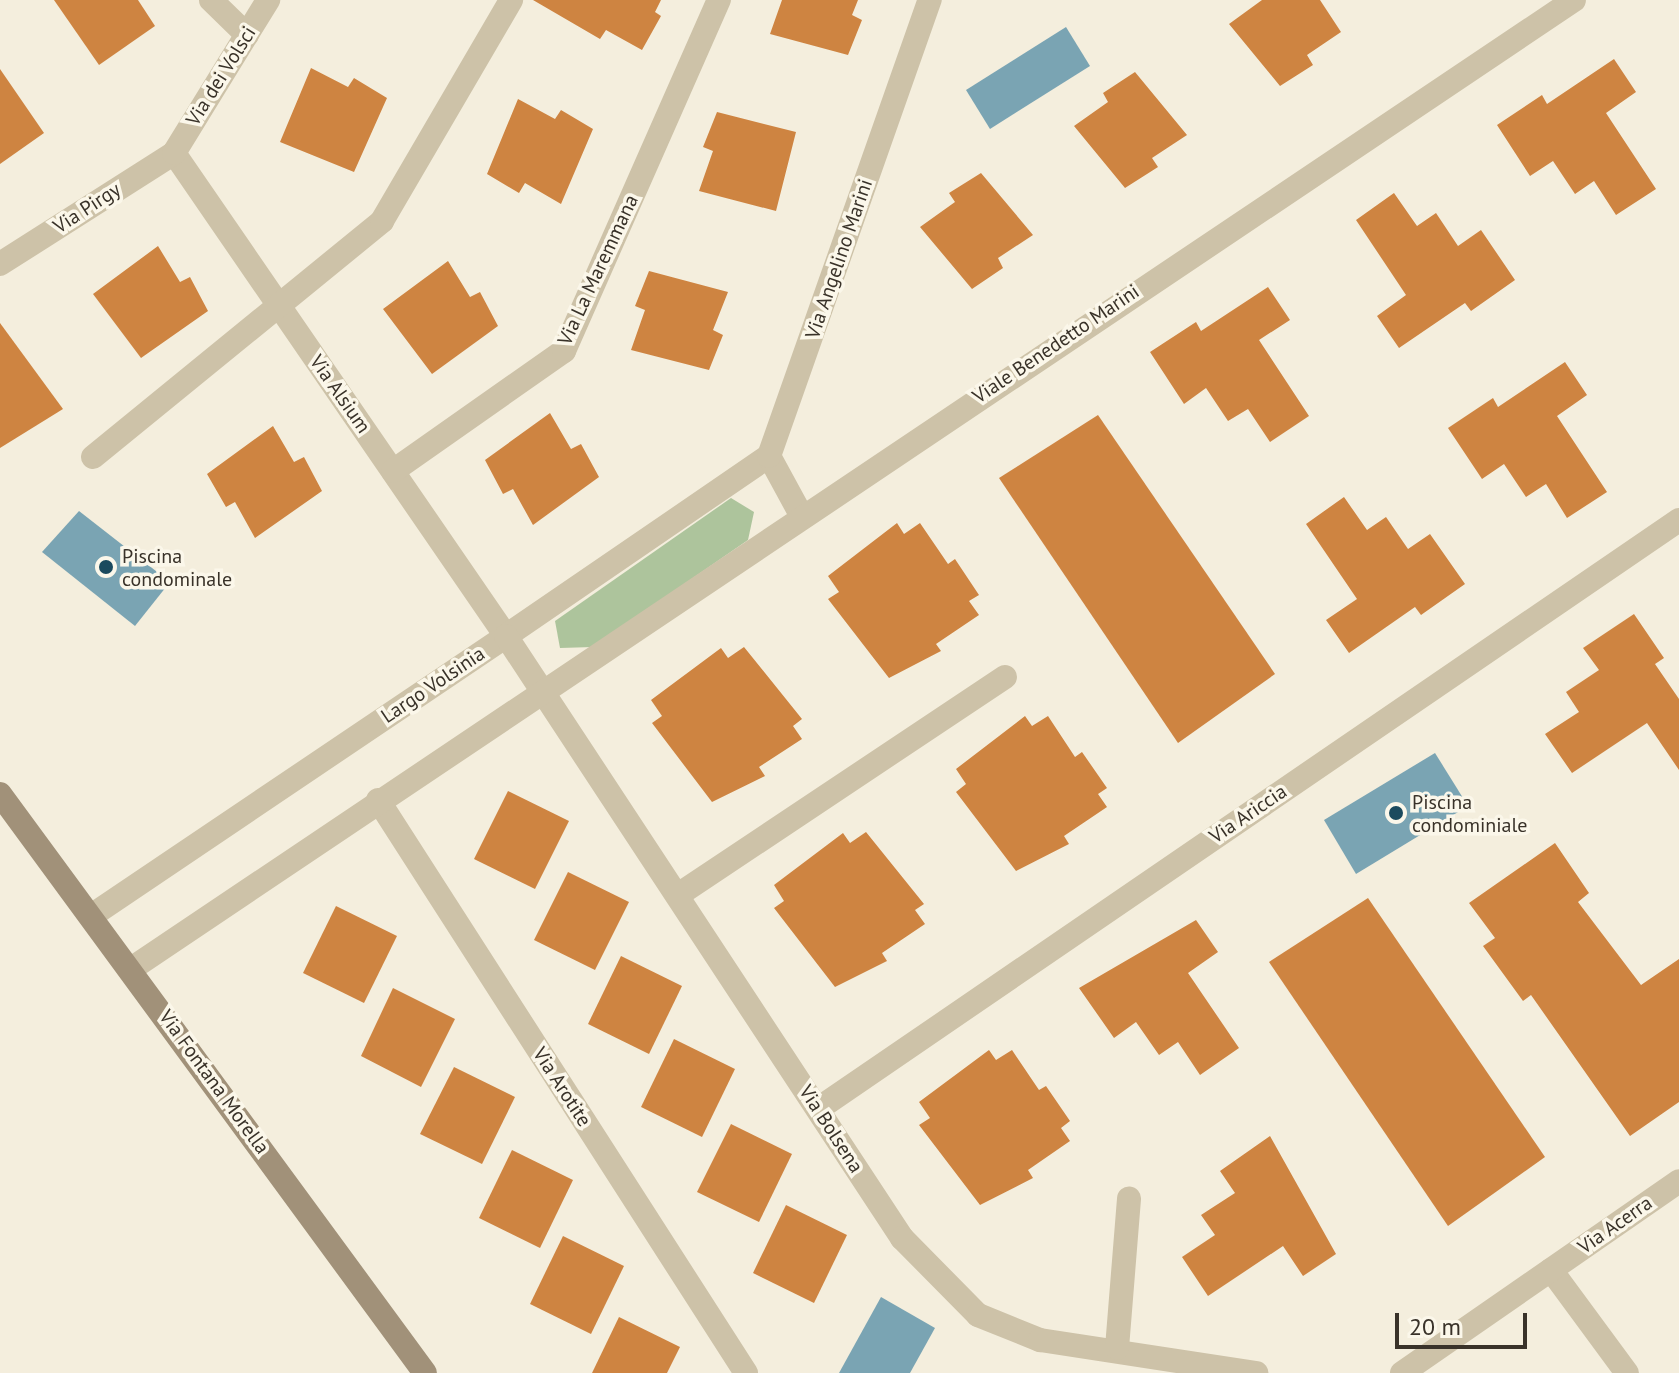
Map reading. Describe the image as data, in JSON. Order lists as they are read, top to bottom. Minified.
{"streets":{"street":["Via dei Volsci","Via Pirgy","Via Angelino Marini","Via La Maremmana","Viale Benedetto Marini","Via Alsium","Largo Volsinia","Via Ariccia","Via Fontana Morella","Via Arotite","Via Bolsena","Via Acerra"]},"crossings":[["Via dei Volsci","Via Pirgy"],["Via dei Volsci","Via Alsium"],["Via Pirgy","Via Alsium"],["Via La Maremmana","Via Alsium"],["Viale Benedetto Marini","Largo Volsinia"],["Viale Benedetto Marini","Via Bolsena"],["Via Alsium","Largo Volsinia"],["Largo Volsinia","Via Fontana Morella"],["Largo Volsinia","Via Bolsena"],["Via Ariccia","Via Bolsena"]],"places":["Piscina condominale","Piscina condominiale"],"scale_bar":"20 m"}
